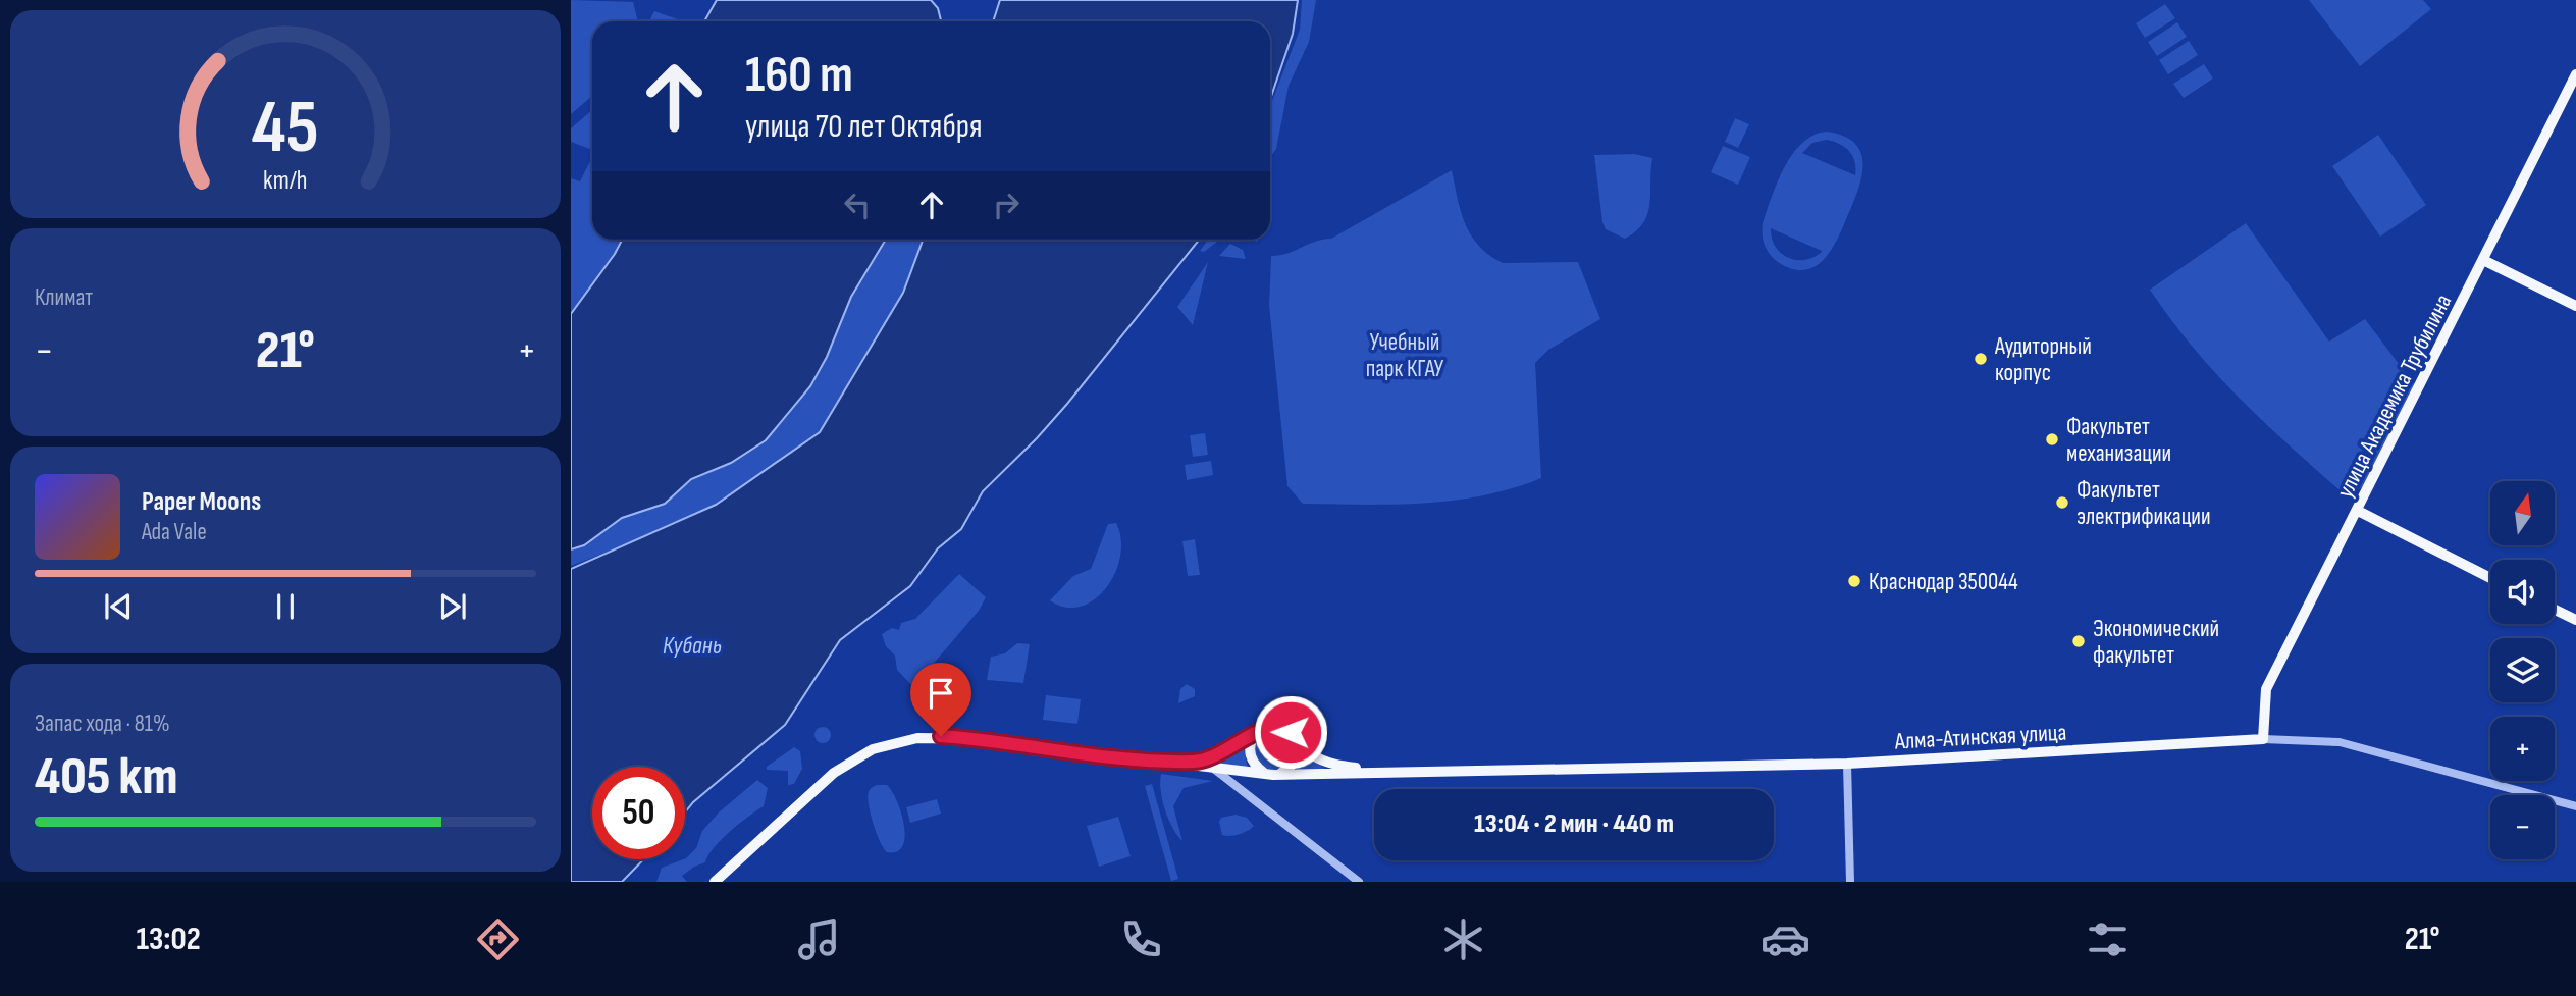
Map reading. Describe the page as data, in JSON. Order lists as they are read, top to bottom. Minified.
{"streets":{"main road":["улица Академика Трубилина","Алма-Атинская улица"]},"crossings":[["улица Академика Трубилина","Алма-Атинская улица"]],"water":["Кубань"],"parks":["Учебный парк КГАУ"],"places":["Аудиторный корпус","Факультет механизации","Факультет электрификации","Краснодар 350044","Экономический факультет"],"north":"top","page":{"turn":["160 m","улица 70 лет Октября"],"tile":["Климат",["Запас хода · 81%","405 km"]],"heat":["−","21°","+"],"song":["Paper Moons","Ada Vale"],"map_buttons":["+","−"],"limit":"50","trip":"13:04 · 2 мин · 440 m","tabs":["13:02","21°"],"gauge":["45","km/h"]}}
